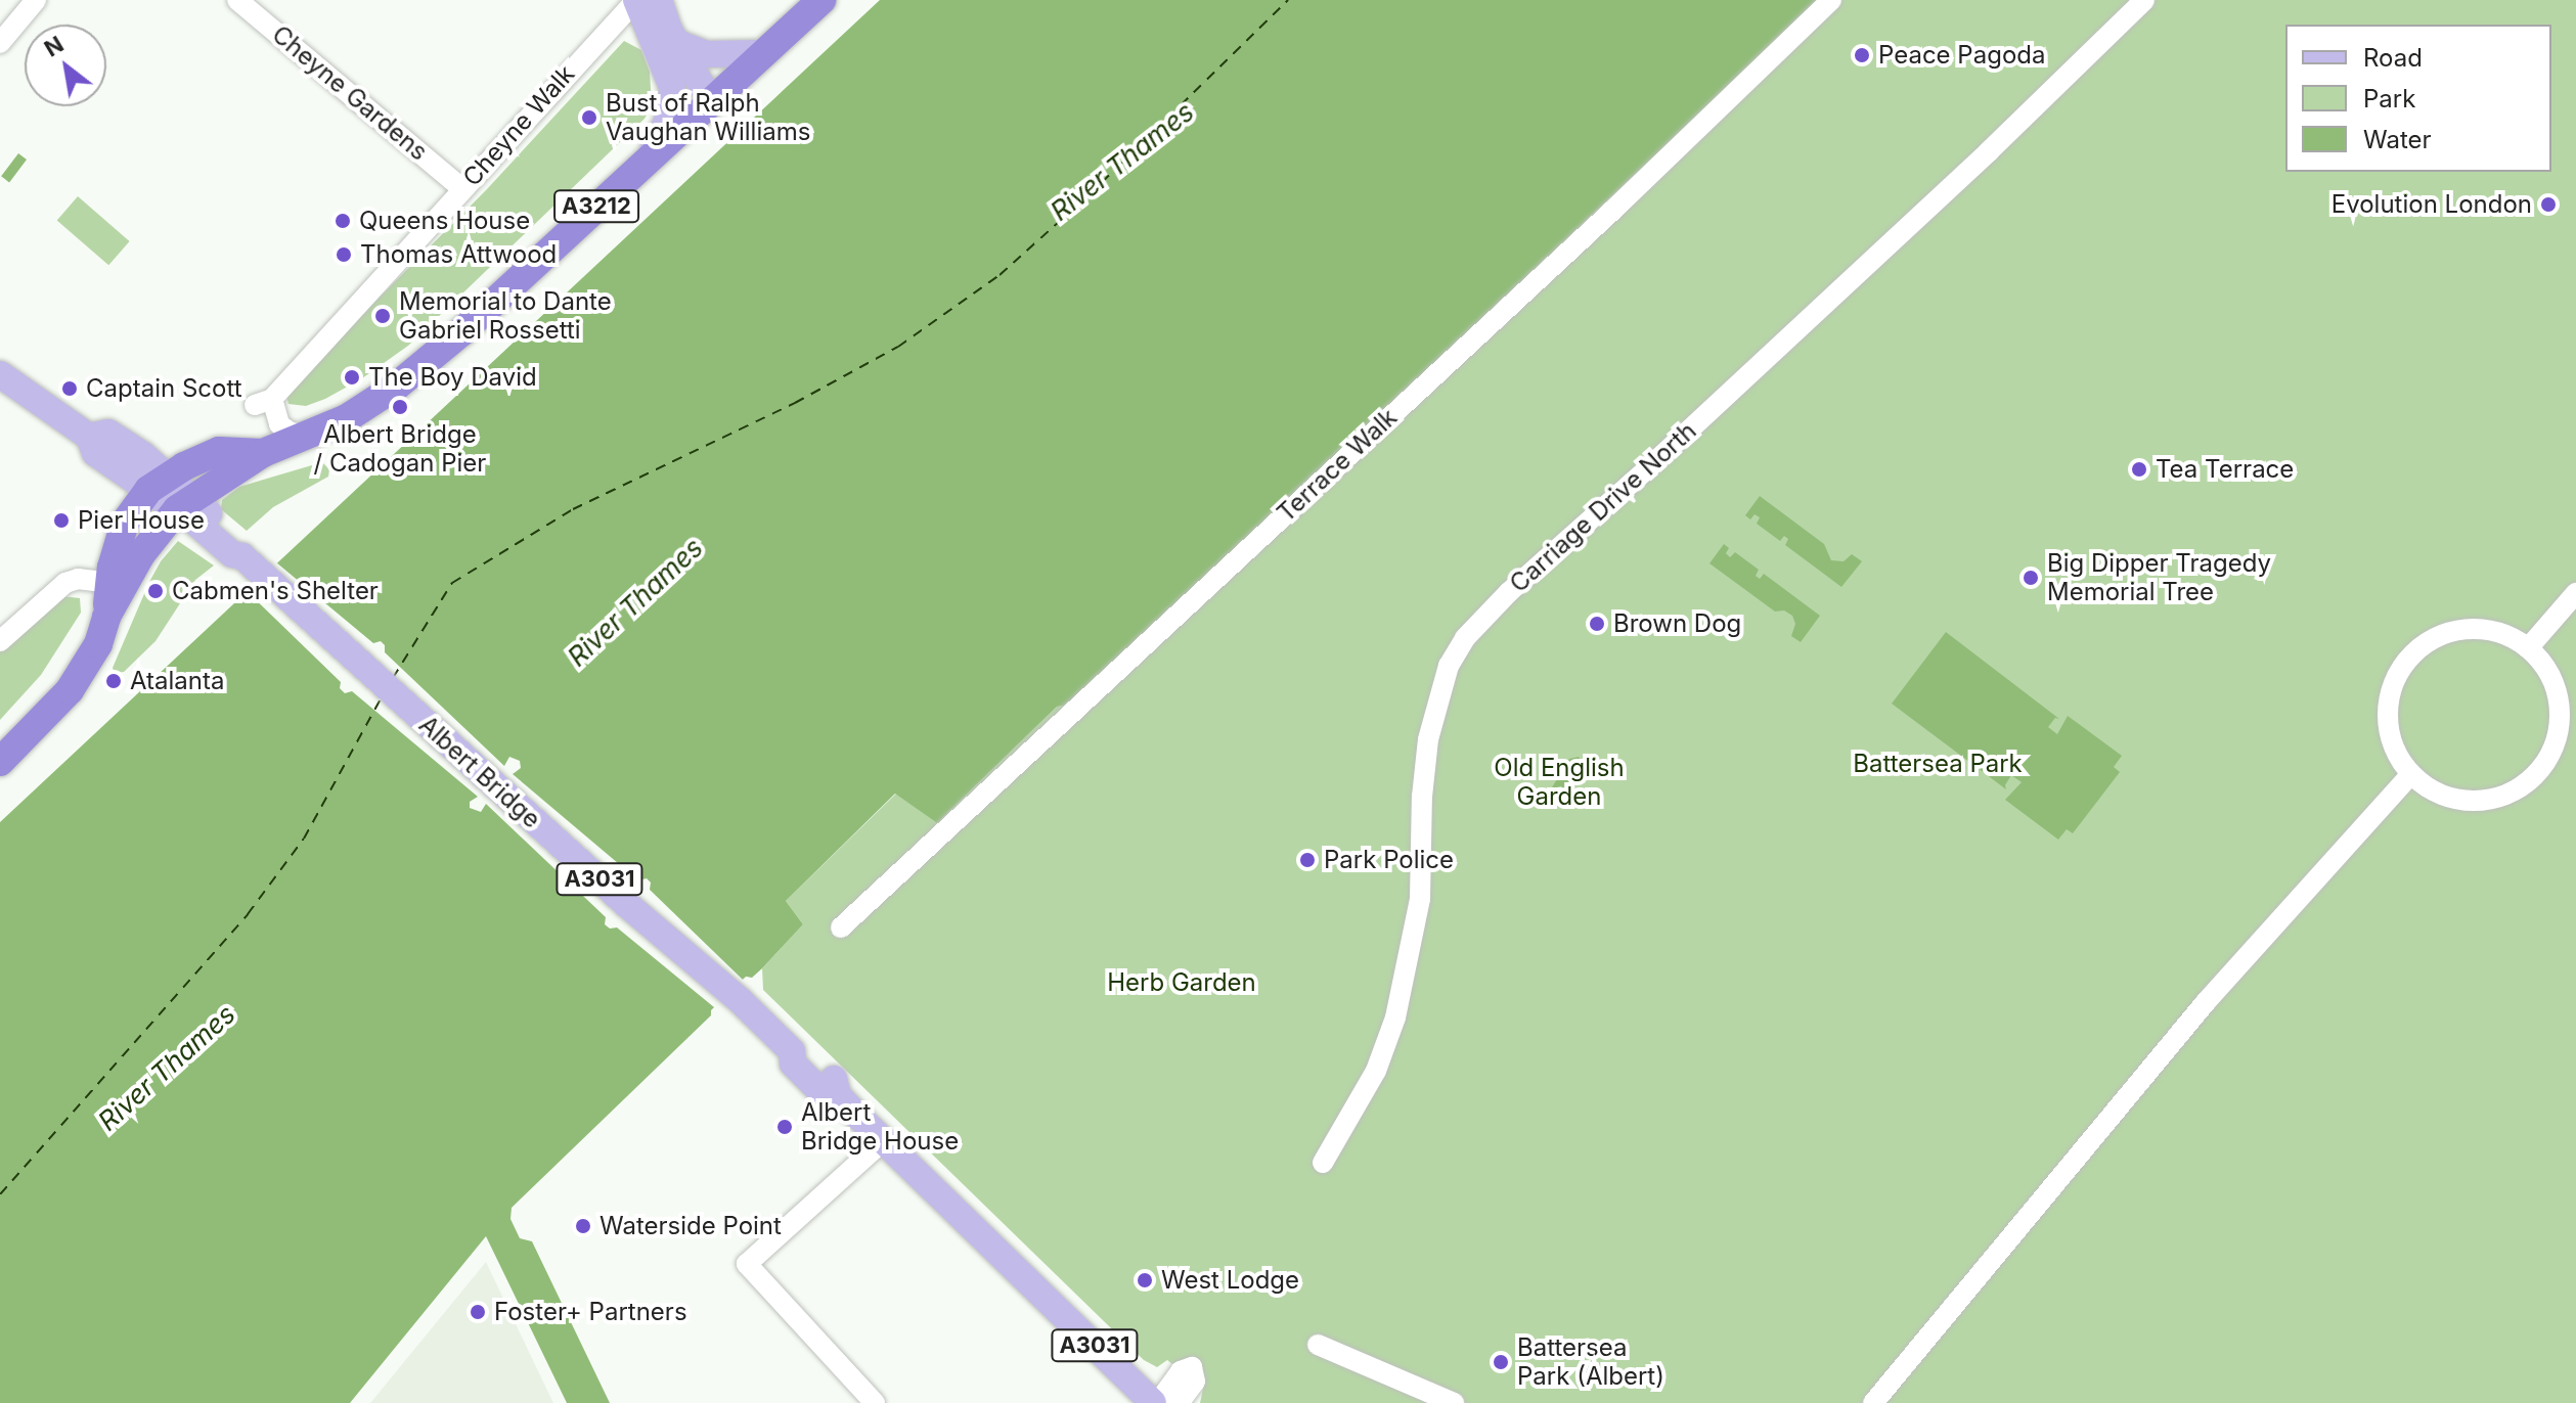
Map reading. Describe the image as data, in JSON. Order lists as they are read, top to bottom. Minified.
{"streets":{"highway":["A3212"],"main road":["Albert Bridge","A3031"],"street":["Cheyne Gardens","Cheyne Walk","Terrace Walk","Carriage Drive North"]},"crossings":[["Cheyne Gardens","Cheyne Walk"],["Cheyne Walk","A3212"],["A3212","Albert Bridge"],["A3212","A3031"],["Albert Bridge","A3031"]],"water":["River Thames"],"parks":["Battersea Park","Old English Garden","Herb Garden"],"places":["Peace Pagoda","Bust of Ralph Vaughan Williams","Evolution London","Queens House","Thomas Attwood","Memorial to Dante Gabriel Rossetti","The Boy David","Captain Scott","Albert Bridge / Cadogan Pier","Tea Terrace","Pier House","Big Dipper Tragedy Memorial Tree","Cabmen's Shelter","Brown Dog","Atalanta","Park Police","Albert Bridge House","Waterside Point","West Lodge","Foster+ Partners","Battersea Park (Albert)"],"legend":["Road","Park","Water"],"north":"top left"}
